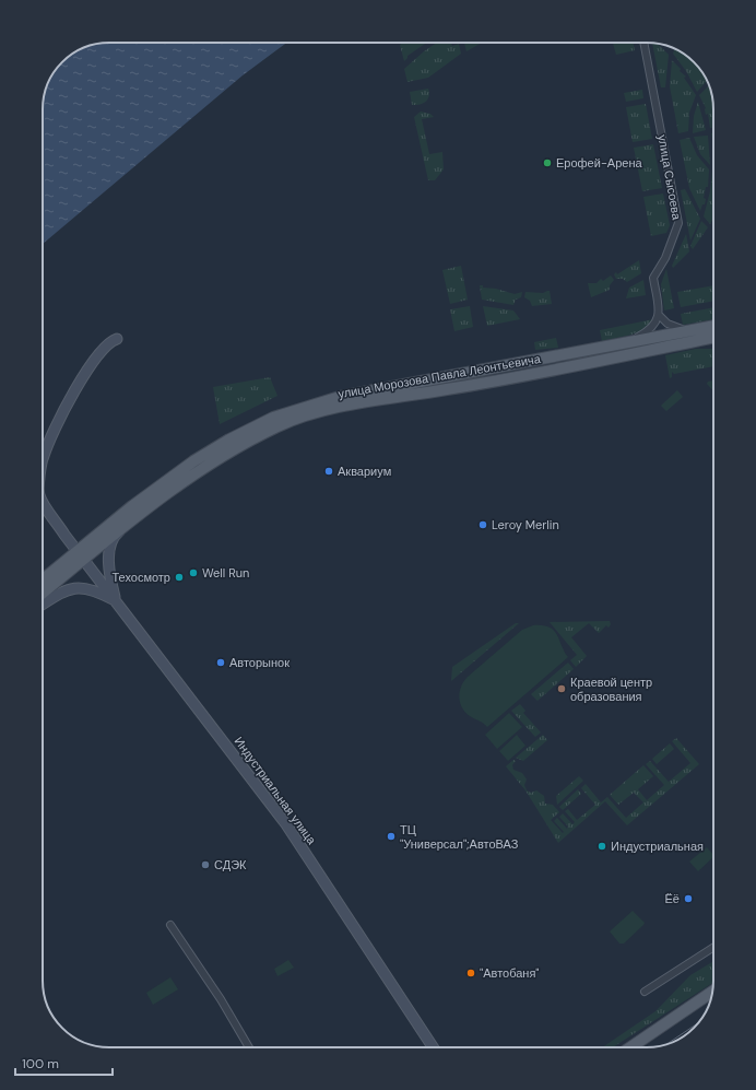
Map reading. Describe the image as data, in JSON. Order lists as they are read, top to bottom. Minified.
{"streets":{"main road":["улица Морозова Павла Леонтьевича","Индустриальная улица"],"street":["улица Сысоева"]},"crossings":[["улица Морозова Павла Леонтьевича","Индустриальная улица"]],"places":["Ерофей-Арена","Аквариум","Leroy Merlin","Well Run","Техосмотр","Авторынок","Краевой центр образования","ТЦ \"Универсал\";АвтоВАЗ","Индустриальная","СДЭК","Ёё","\"Автобаня\""],"scale_bar":"100 m"}
